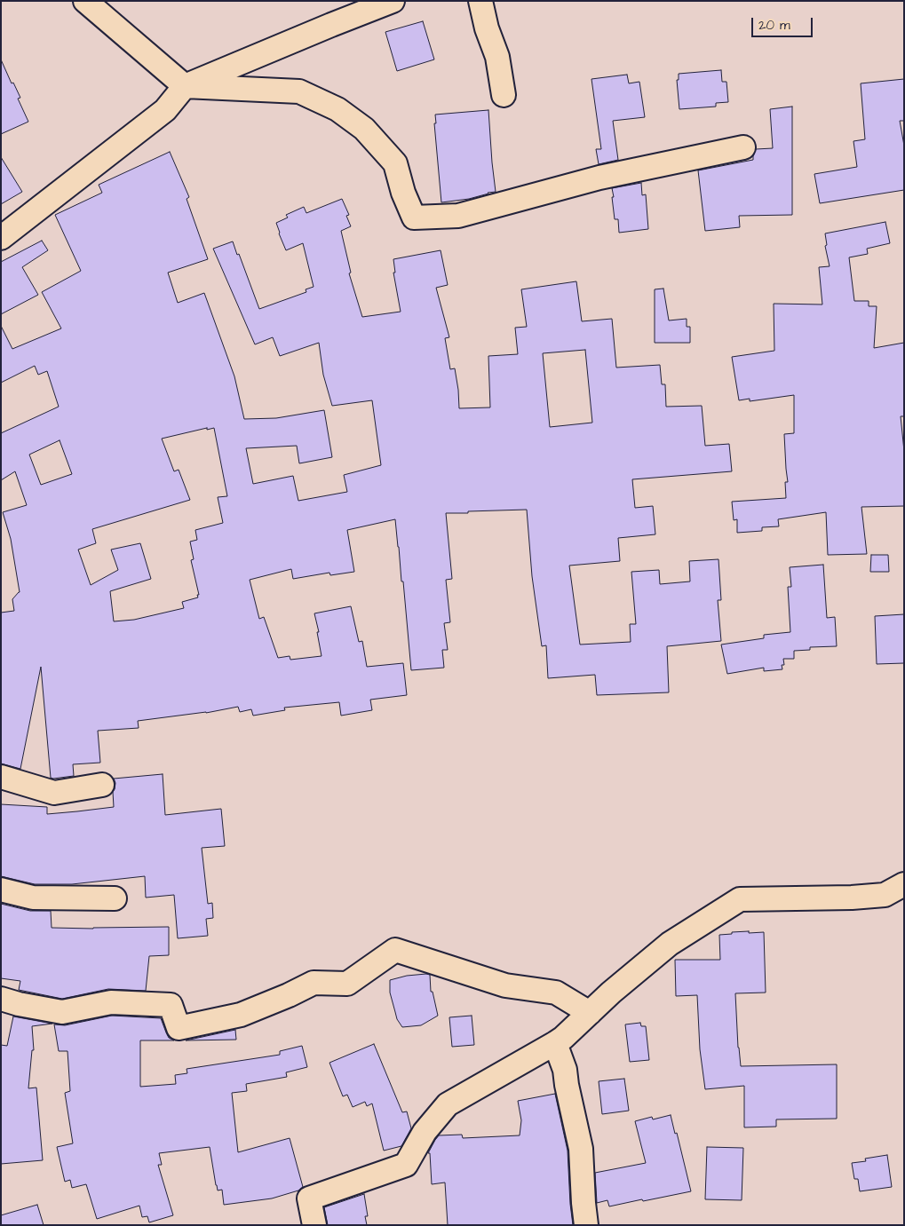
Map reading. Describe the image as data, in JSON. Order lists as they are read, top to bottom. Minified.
{"scale_bar":"20 m"}
